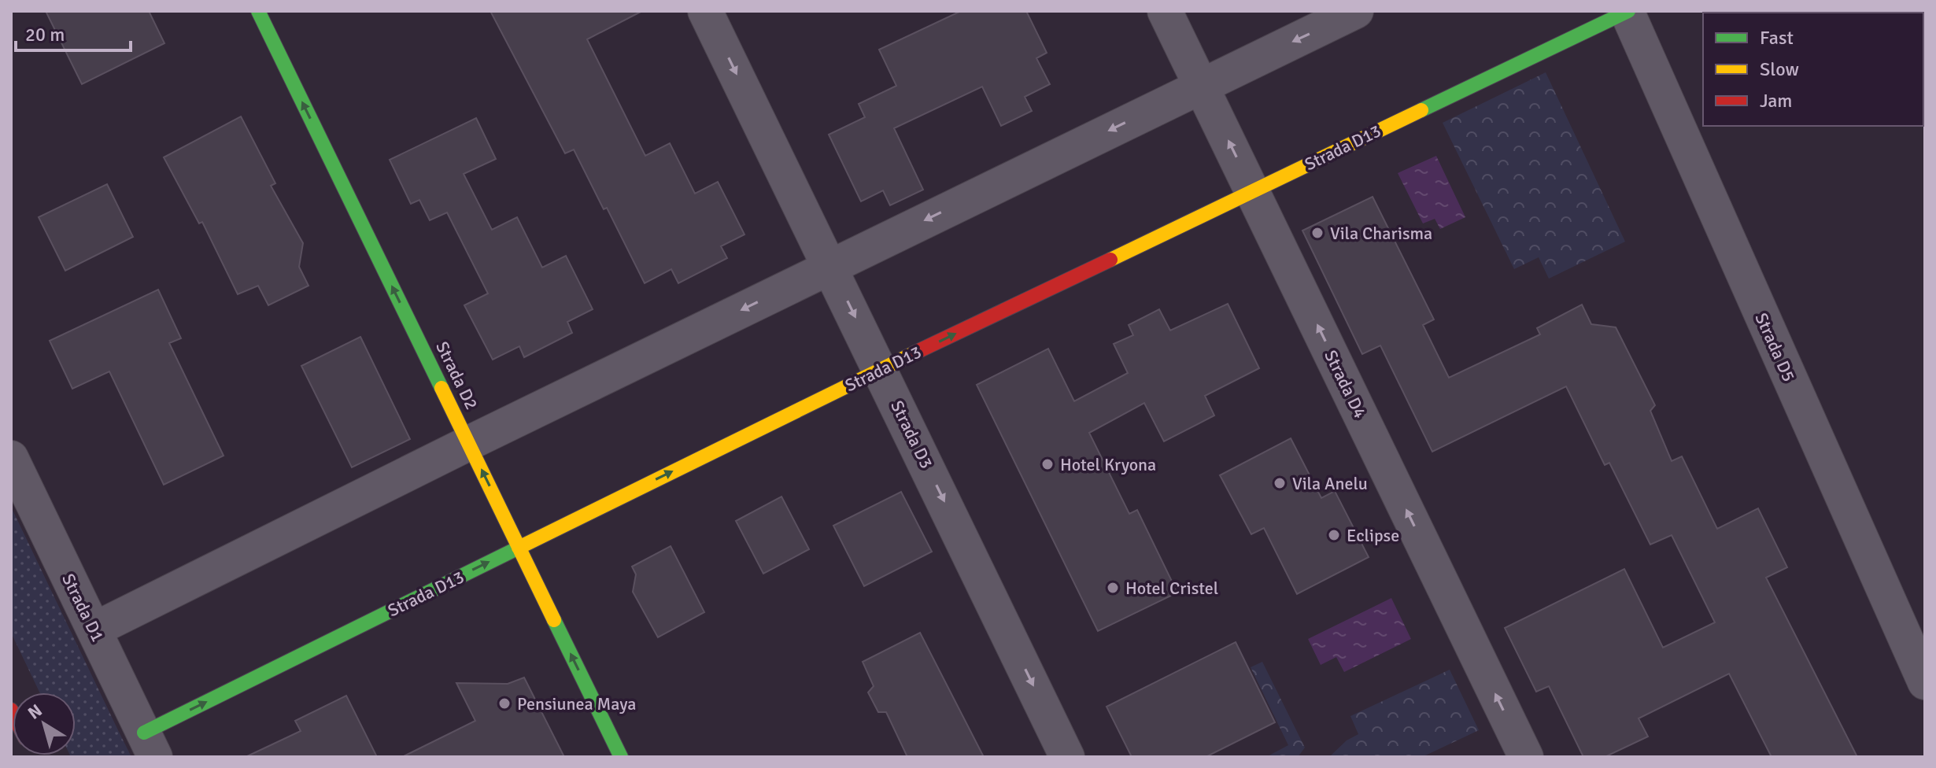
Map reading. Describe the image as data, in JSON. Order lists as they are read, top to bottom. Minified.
{"streets":{"street":["Strada D13","Strada D5","Strada D2","Strada D4","Strada D3","Strada D1"]},"crossings":[["Strada D13","Strada D5"],["Strada D13","Strada D2"],["Strada D13","Strada D4"],["Strada D13","Strada D3"],["Strada D13","Strada D1"]],"one_way":["Strada D2","Strada D4","Strada D3"],"places":["Vila Charisma","Hotel Kryona","Vila Anelu","Eclipse","Hotel Cristel","Pensiunea Maya"],"legend":["Fast","Slow","Jam"],"scale_bar":"20 m","north":"top left"}
